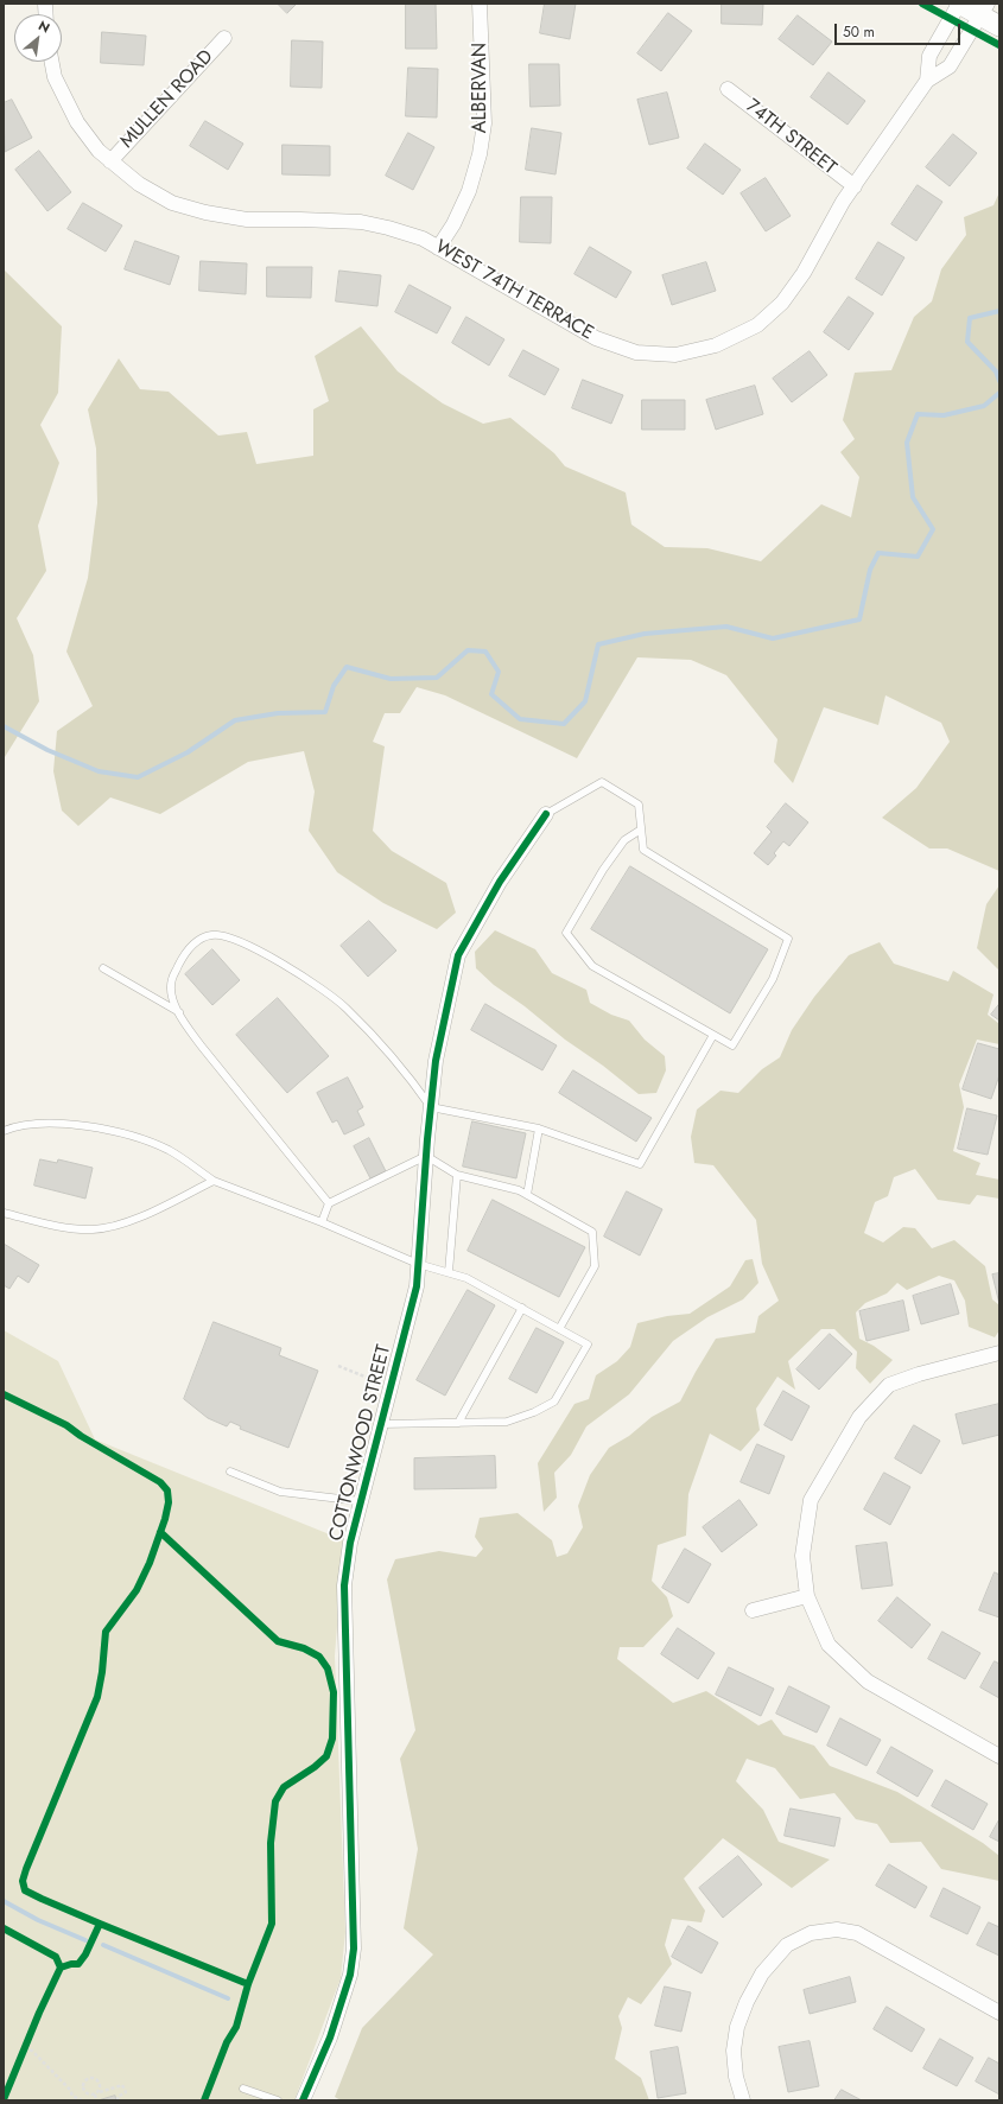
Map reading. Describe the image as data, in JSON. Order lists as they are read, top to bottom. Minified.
{"streets":{"street":["ALBERVAN","MULLEN ROAD","74TH STREET","WEST 74TH TERRACE","COTTONWOOD STREET"]},"crossings":[["ALBERVAN","WEST 74TH TERRACE"],["MULLEN ROAD","WEST 74TH TERRACE"],["74TH STREET","WEST 74TH TERRACE"]],"scale_bar":"50 m","north":"top right"}
